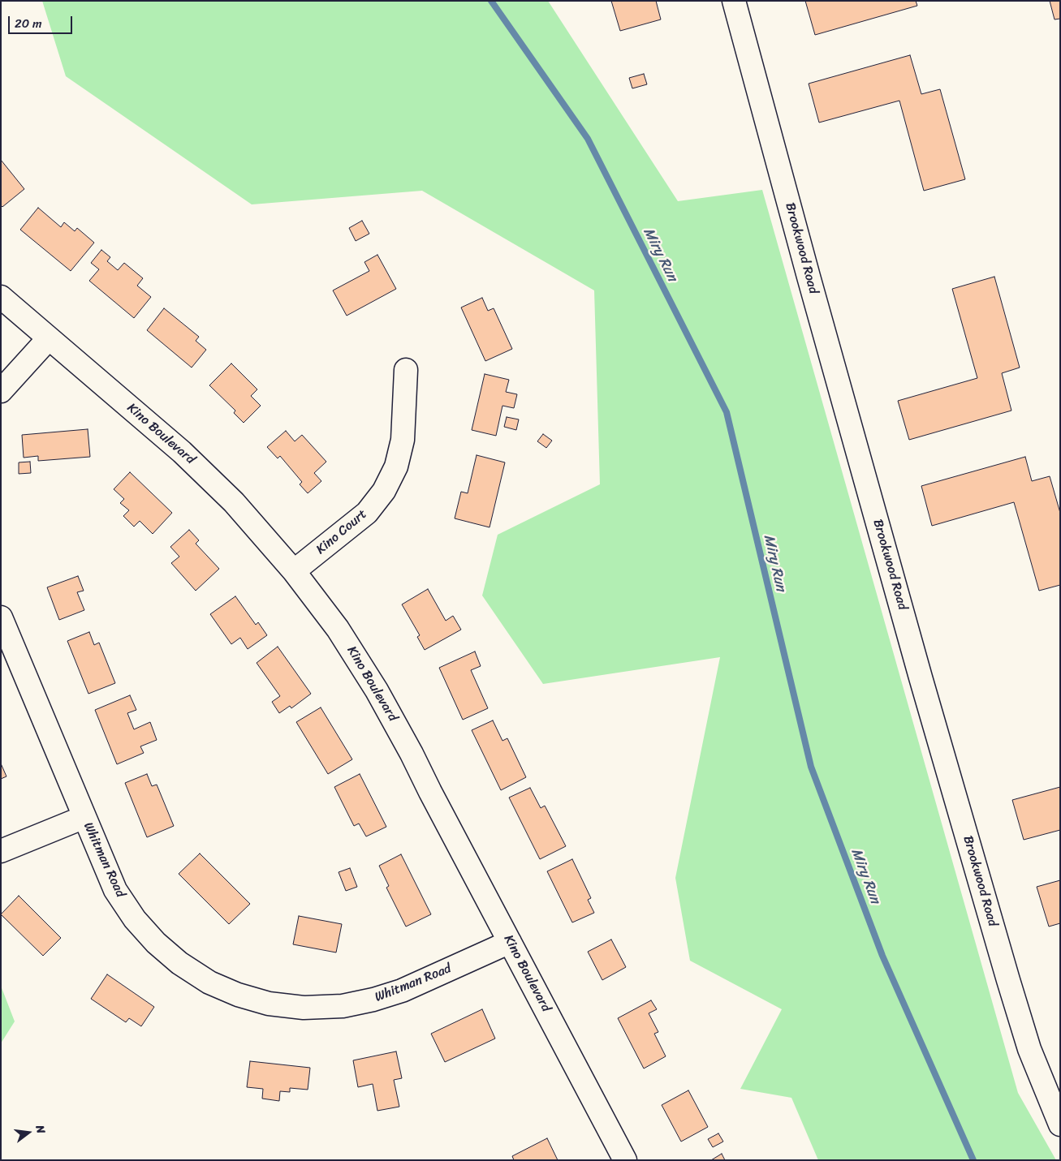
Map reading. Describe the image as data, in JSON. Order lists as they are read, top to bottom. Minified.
{"streets":{"street":["Brookwood Road","Kino Boulevard","Kino Court","Whitman Road"]},"crossings":[["Kino Boulevard","Kino Court"],["Kino Boulevard","Whitman Road"]],"water":["Miry Run"],"scale_bar":"20 m","north":"right"}
